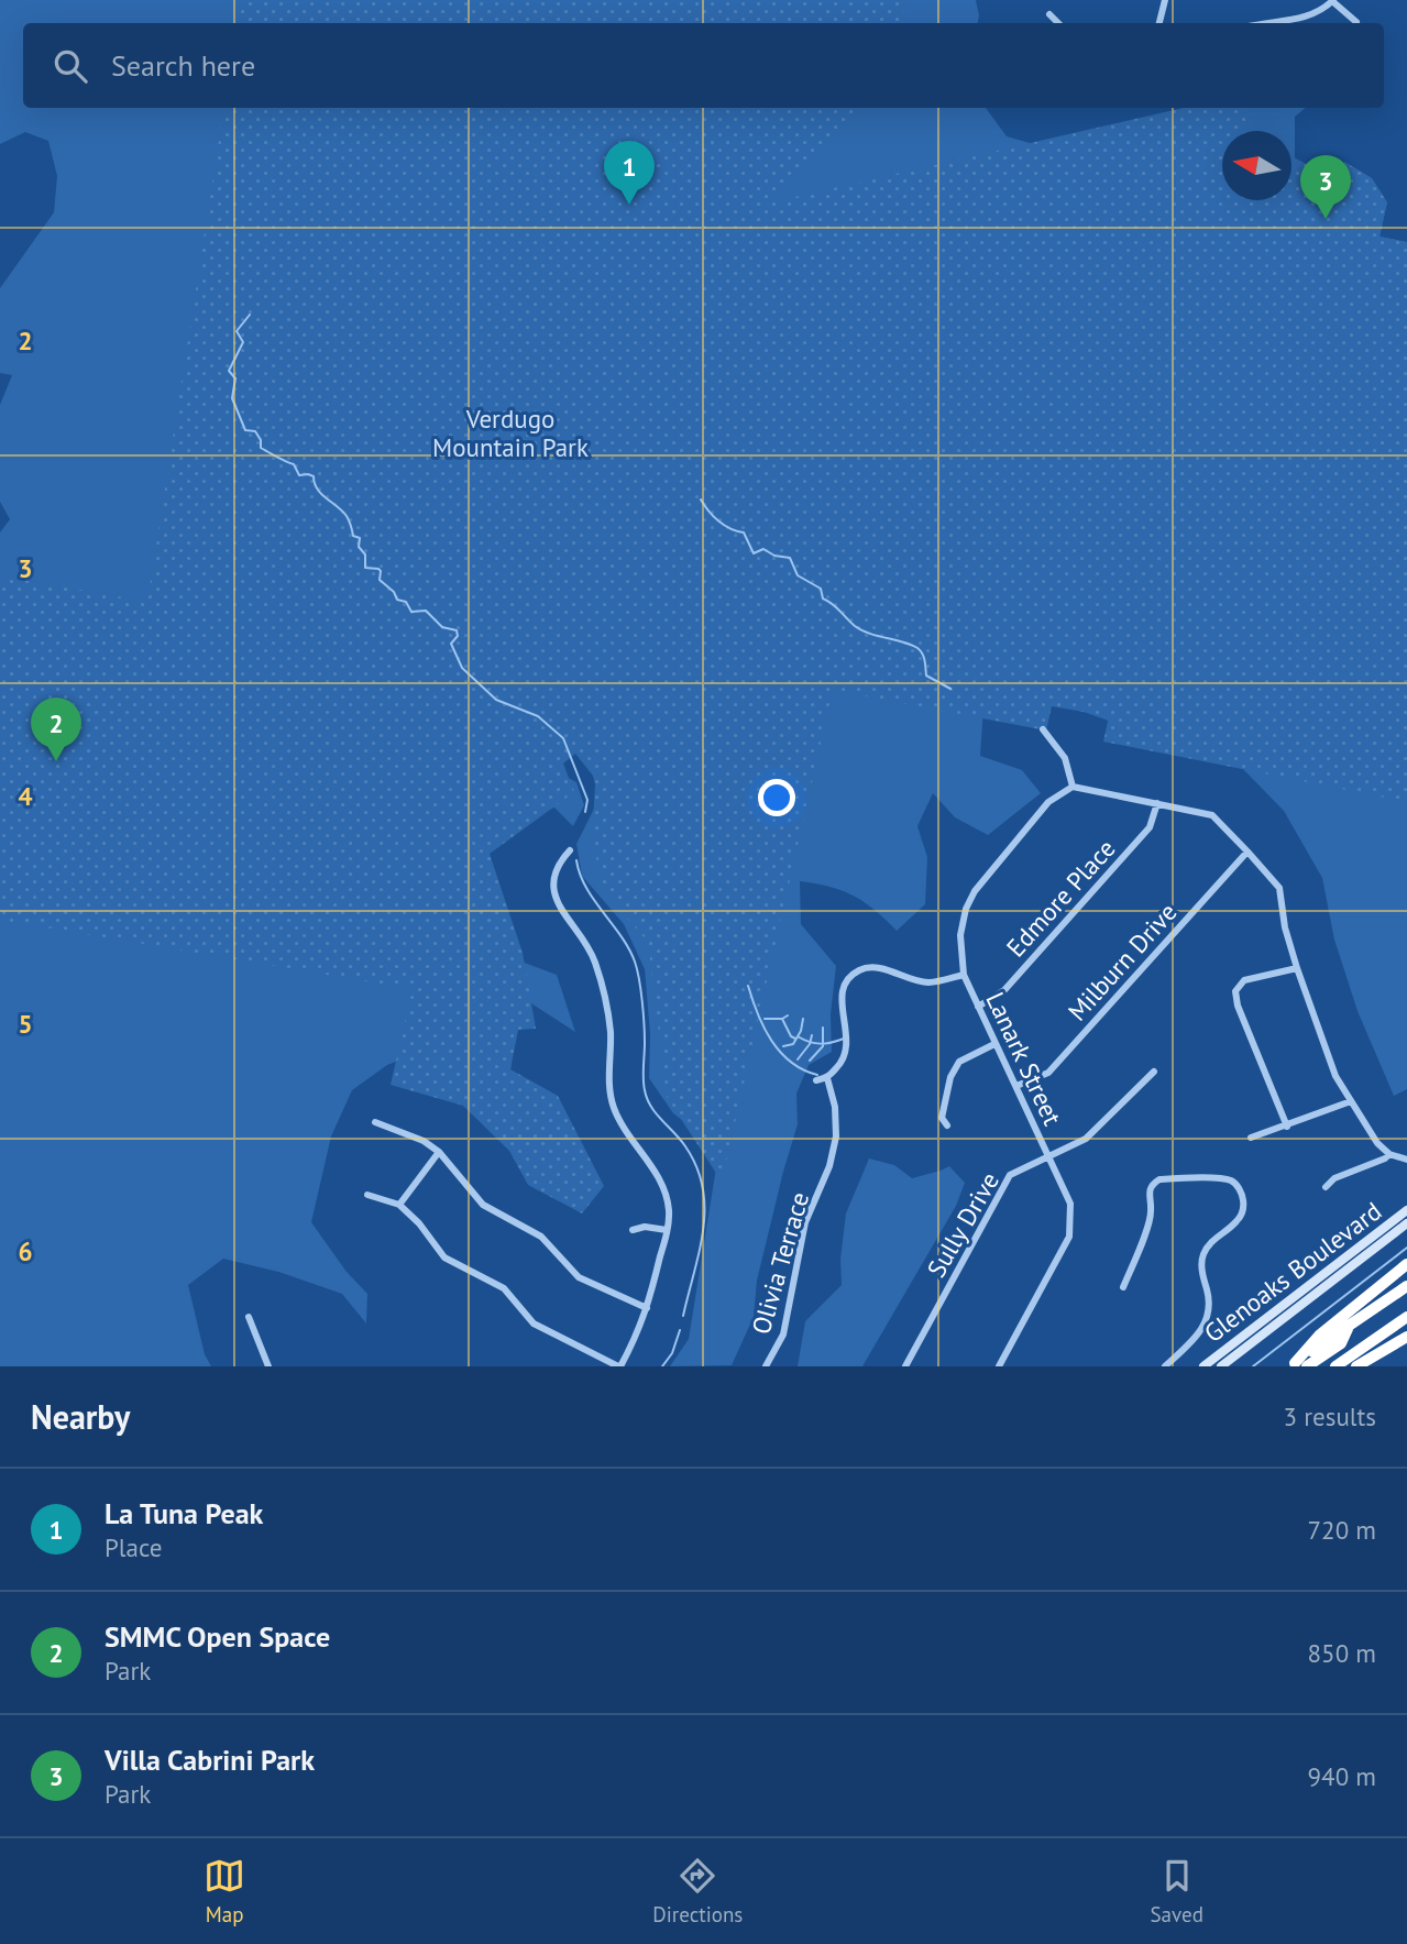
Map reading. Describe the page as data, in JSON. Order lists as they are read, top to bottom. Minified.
{"streets":{"main road":["Glenoaks Boulevard"],"street":["Edmore Place","Milburn Drive","Lanark Street","Sully Drive","Olivia Terrace"]},"crossings":[["Edmore Place","Lanark Street"],["Milburn Drive","Lanark Street"],["Lanark Street","Sully Drive"]],"parks":["Verdugo Mountain Park"],"north":"left","page":{"search":"Search here","pins":["1","3","2"],"heading":["Nearby","3 results"],"list":[{"mark":"1","name":"La Tuna Peak","note":"Place","value":"720 m"},{"mark":"2","name":"SMMC Open Space","note":"Park","value":"850 m"},{"mark":"3","name":"Villa Cabrini Park","note":"Park","value":"940 m"}],"nav":["Map","Directions","Saved"]},"grid":{"rows":["2","3","4","5","6"]}}
